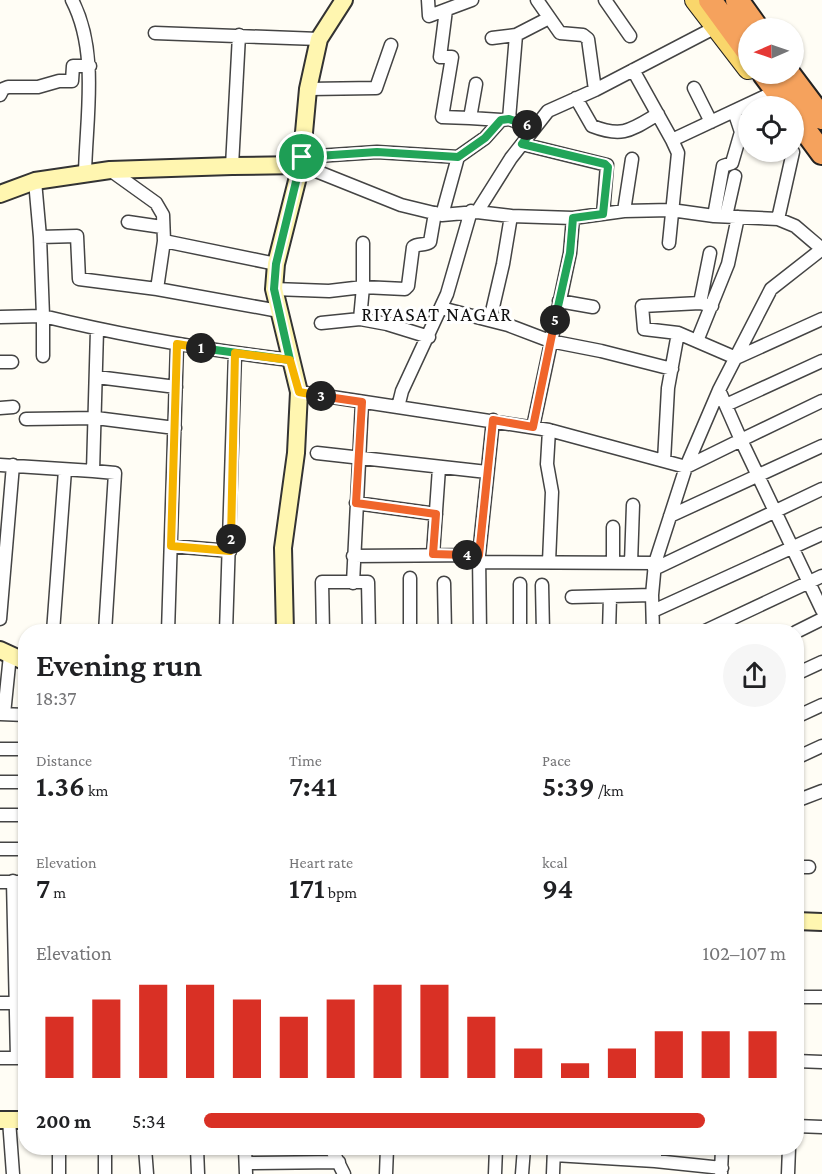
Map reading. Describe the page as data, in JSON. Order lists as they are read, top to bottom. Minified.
{"districts":["RIYASAT NAGAR"],"north":"left","page":{"pins":["6","5","1","3","2","4"],"heading":["Evening run","18:37"],"stats":[["Distance","1.36 km"],["Time","7:41"],["Pace","5:39 /km"],["Elevation","7 m"],["Heart rate","171 bpm"],["kcal","94"]],"chart":["Elevation","102–107 m"],"list":[{"name":"200 m","note":"5:34"}]}}
